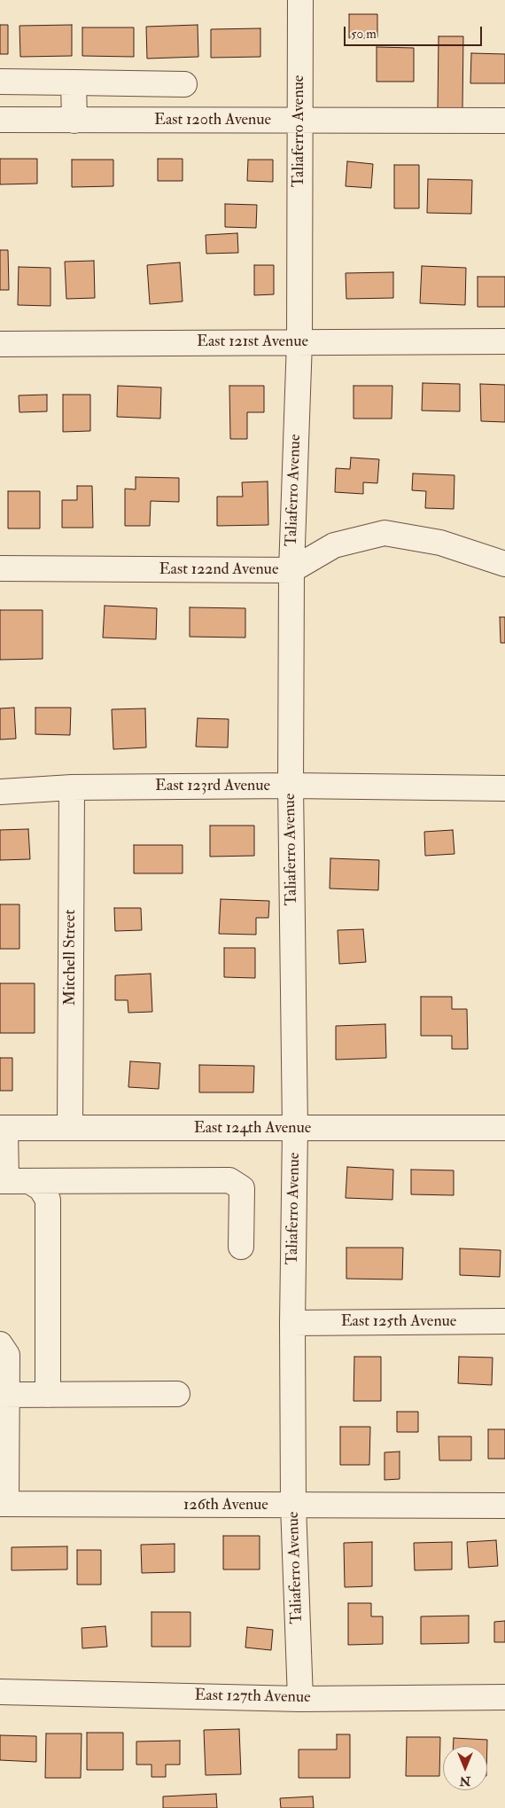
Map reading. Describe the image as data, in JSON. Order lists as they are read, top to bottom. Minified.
{"streets":{"street":["East 120th Avenue","Taliaferro Avenue","East 121st Avenue","East 122nd Avenue","East 123rd Avenue","Mitchell Street","East 124th Avenue","East 125th Avenue","126th Avenue","East 127th Avenue"]},"crossings":[["East 120th Avenue","Taliaferro Avenue"],["Taliaferro Avenue","East 121st Avenue"],["Taliaferro Avenue","East 122nd Avenue"],["Taliaferro Avenue","East 123rd Avenue"],["Taliaferro Avenue","East 124th Avenue"],["Taliaferro Avenue","East 125th Avenue"],["Taliaferro Avenue","126th Avenue"],["Taliaferro Avenue","East 127th Avenue"],["East 123rd Avenue","Mitchell Street"],["Mitchell Street","East 124th Avenue"]],"scale_bar":"50 m","north":"bottom"}
